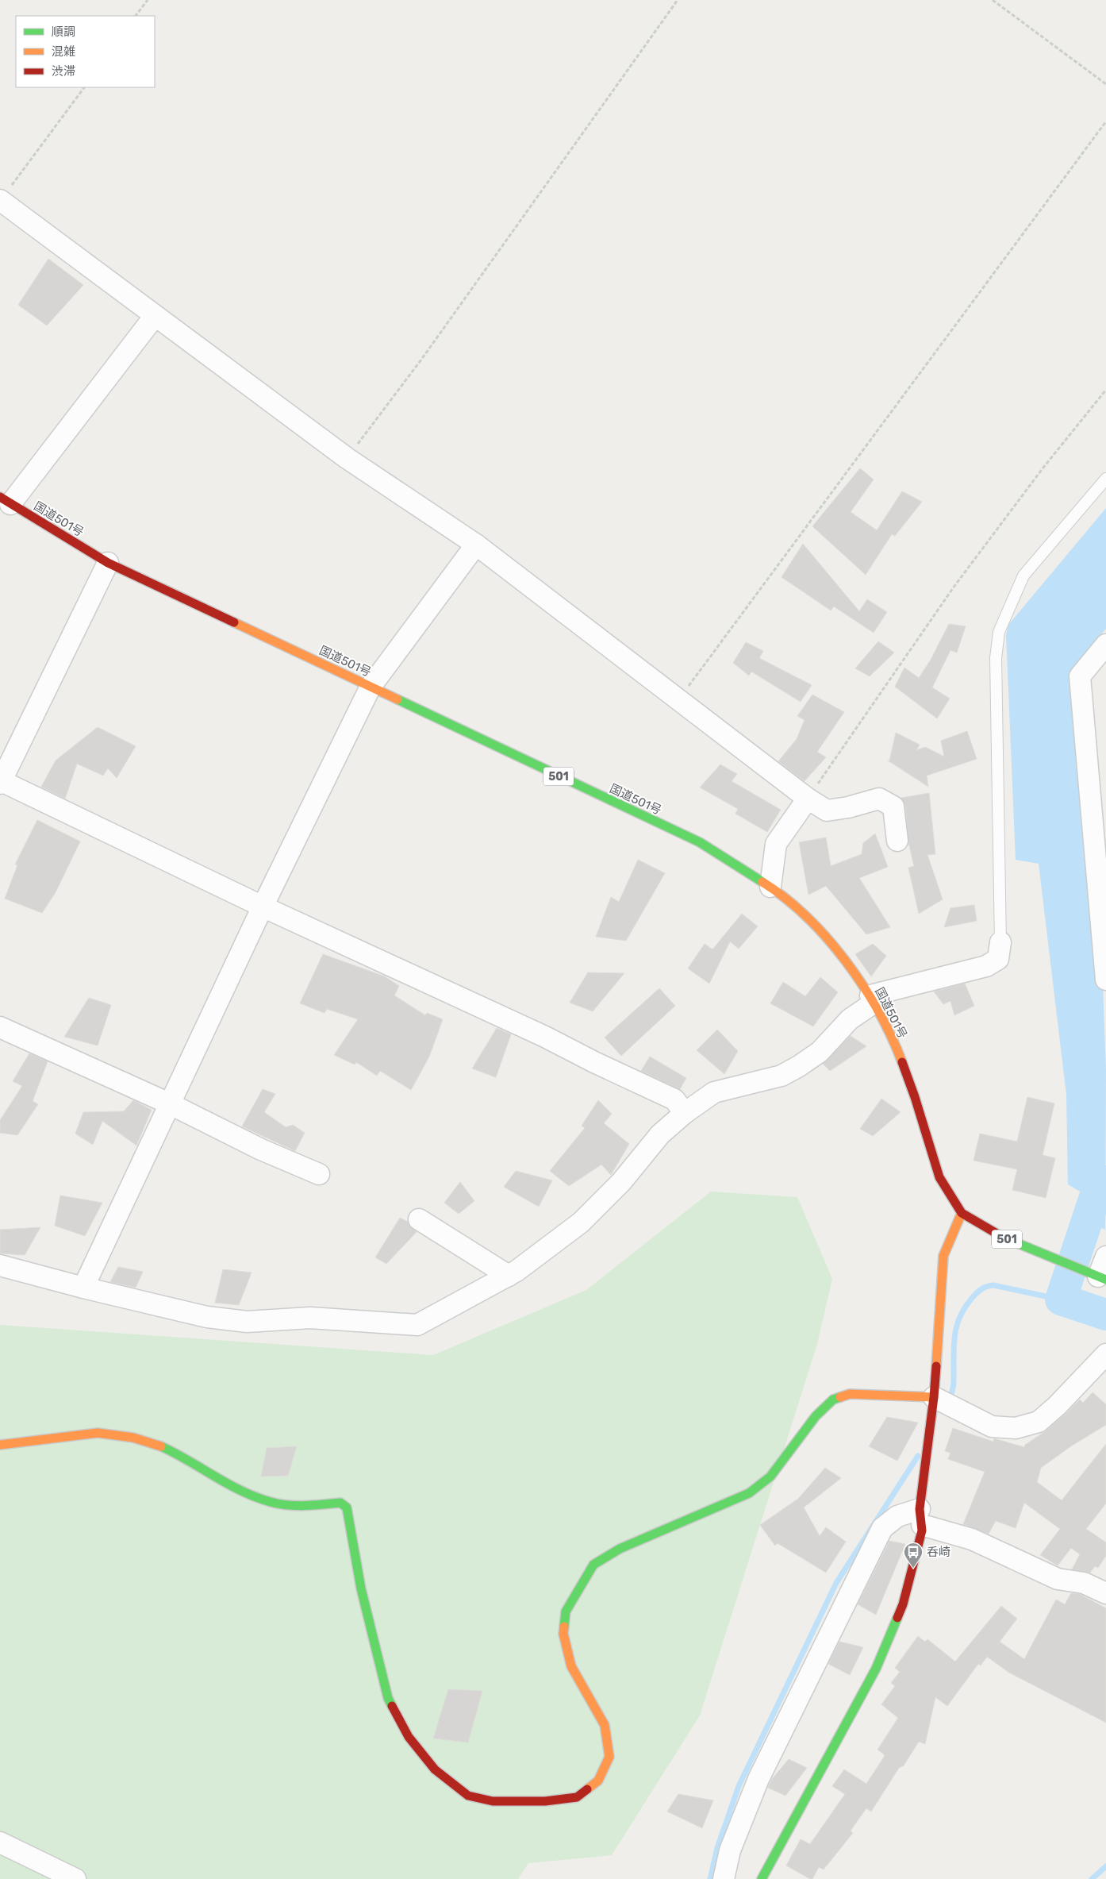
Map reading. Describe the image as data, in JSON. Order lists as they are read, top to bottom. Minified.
{"streets":{"main road":["国道501号","501"]},"places":{"bus stop":["呑崎"]},"legend":["順調","混雑","渋滞"]}
